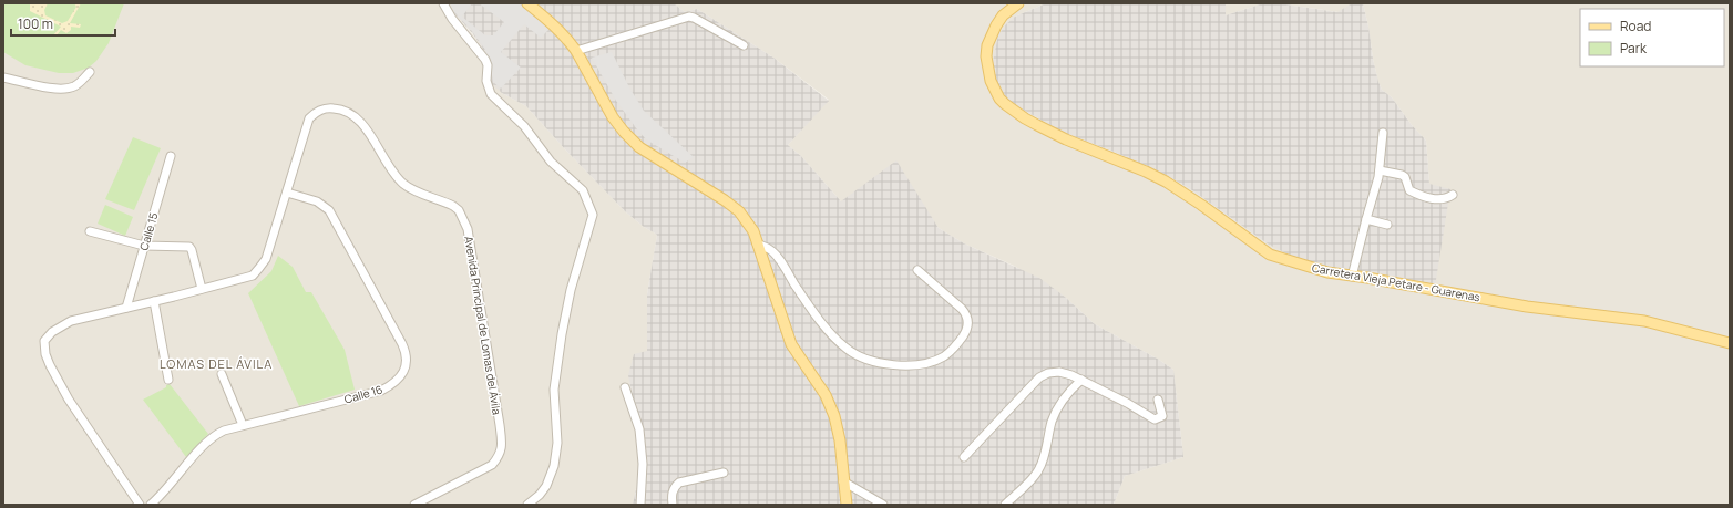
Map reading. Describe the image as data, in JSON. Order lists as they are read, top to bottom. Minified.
{"streets":{"main road":["Carretera Vieja Petare - Guarenas"],"street":["Calle 15","Avenida Principal de Lomas del Ávila","Calle 16"]},"crossings":[["Calle 15","Avenida Principal de Lomas del Ávila"],["Avenida Principal de Lomas del Ávila","Calle 16"]],"districts":["LOMAS DEL ÁVILA"],"legend":["Road","Park"],"scale_bar":"100 m"}
